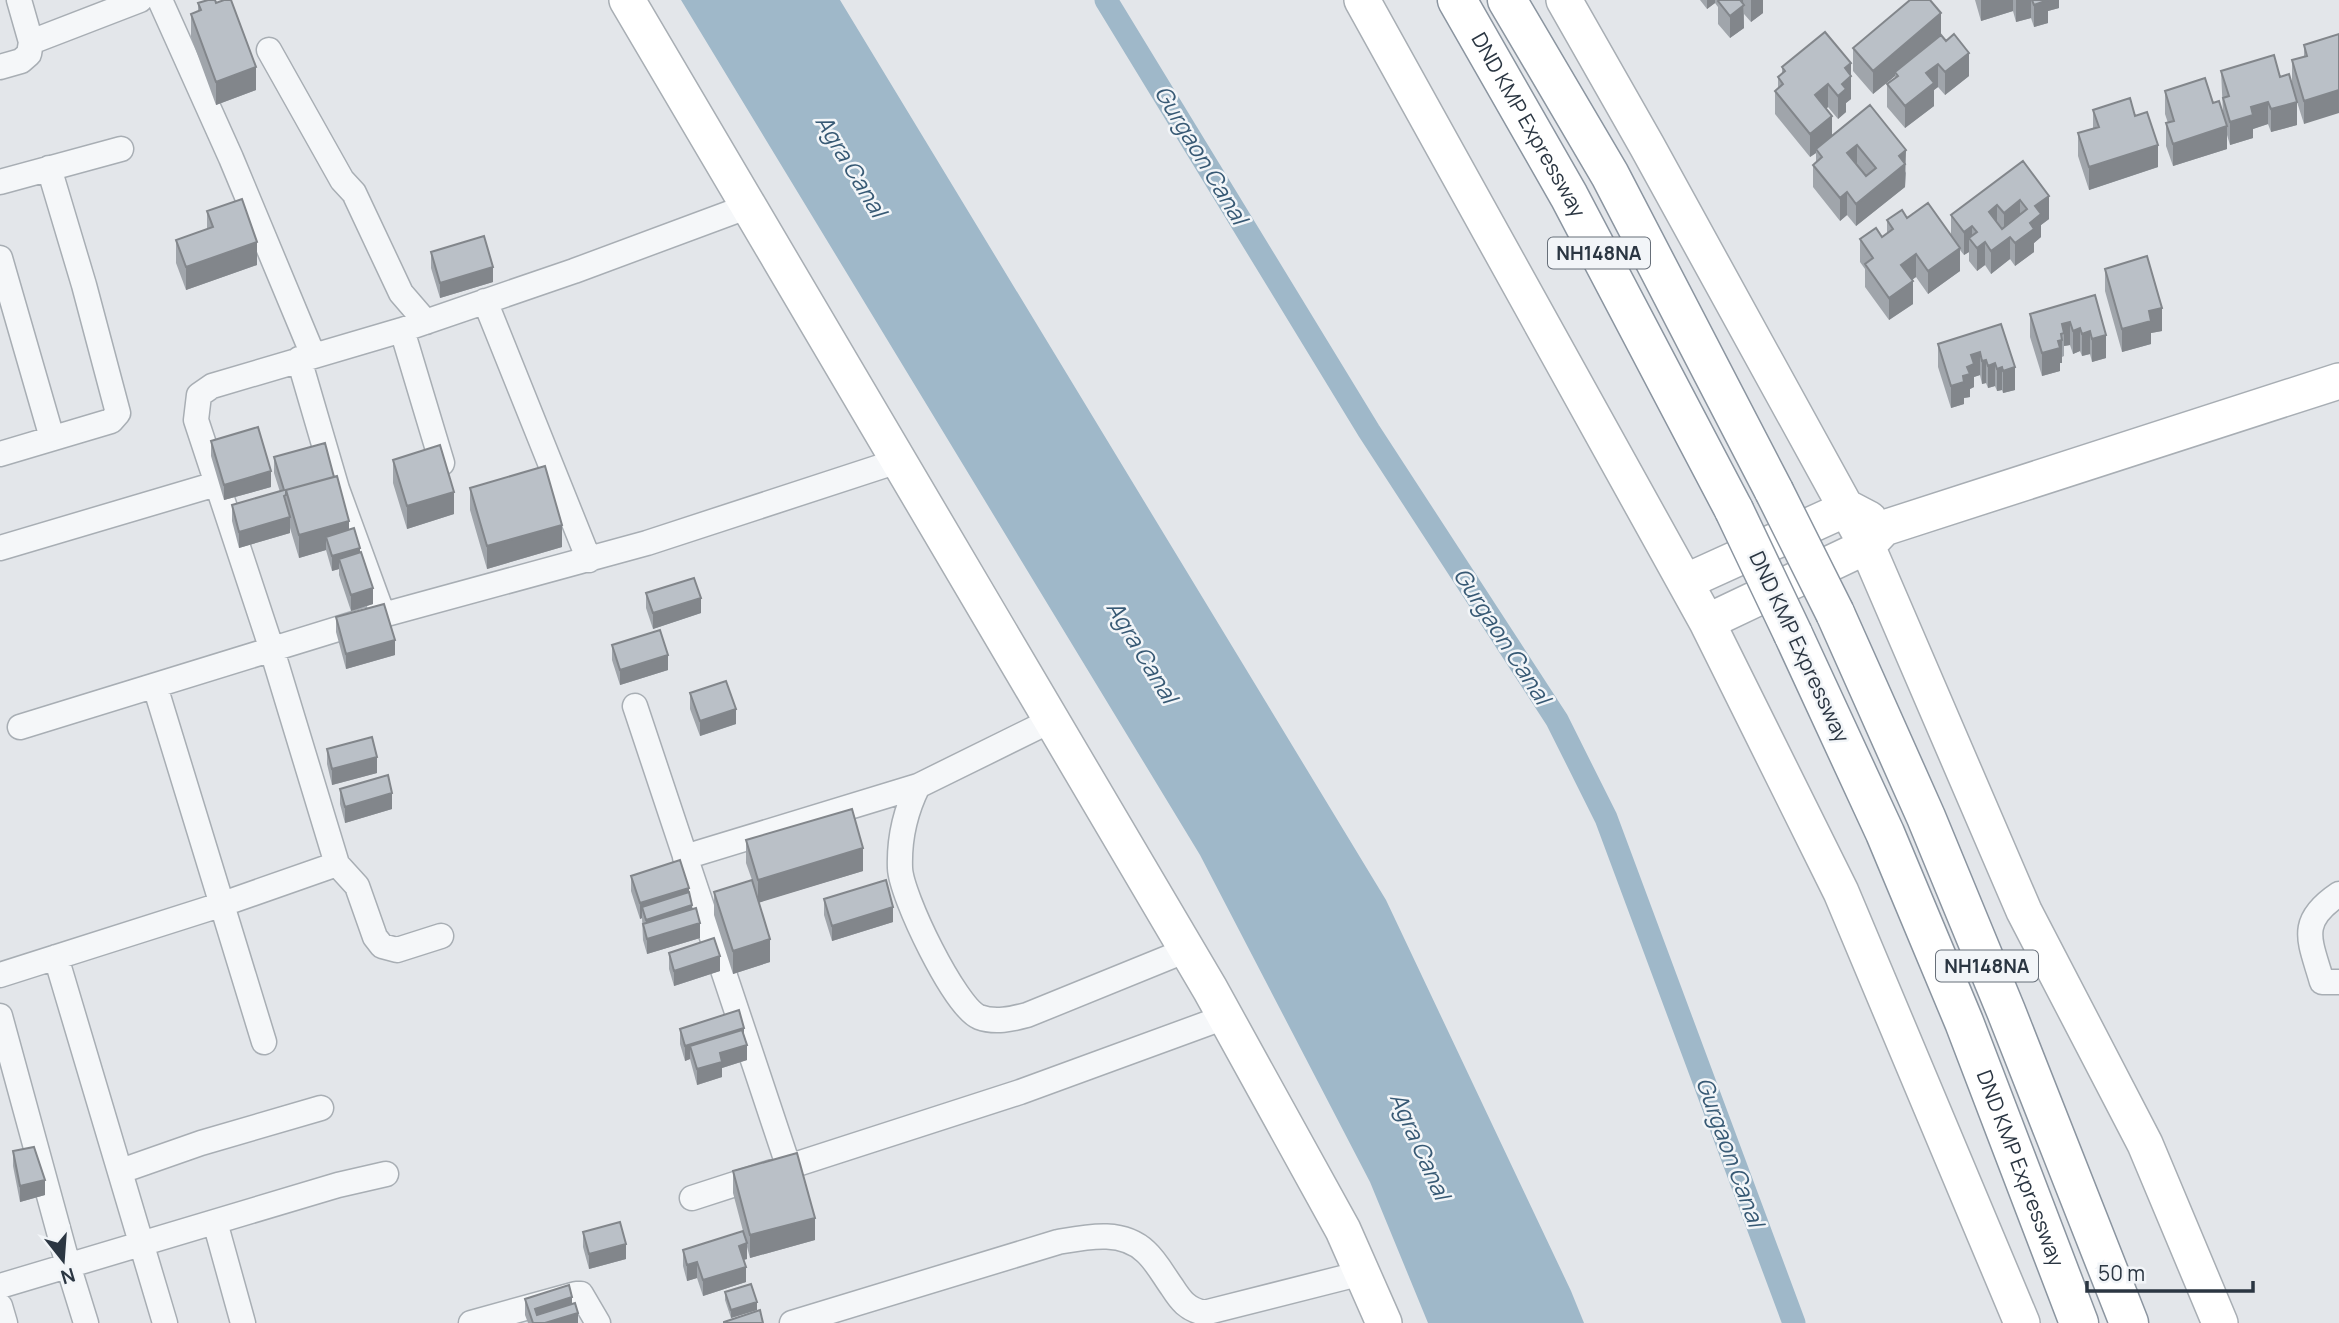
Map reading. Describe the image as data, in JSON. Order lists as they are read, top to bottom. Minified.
{"streets":{"highway":["DND KMP Expressway","NH148NA"]},"water":["Gurgaon Canal","Agra Canal"],"scale_bar":"50 m","north":"bottom"}
